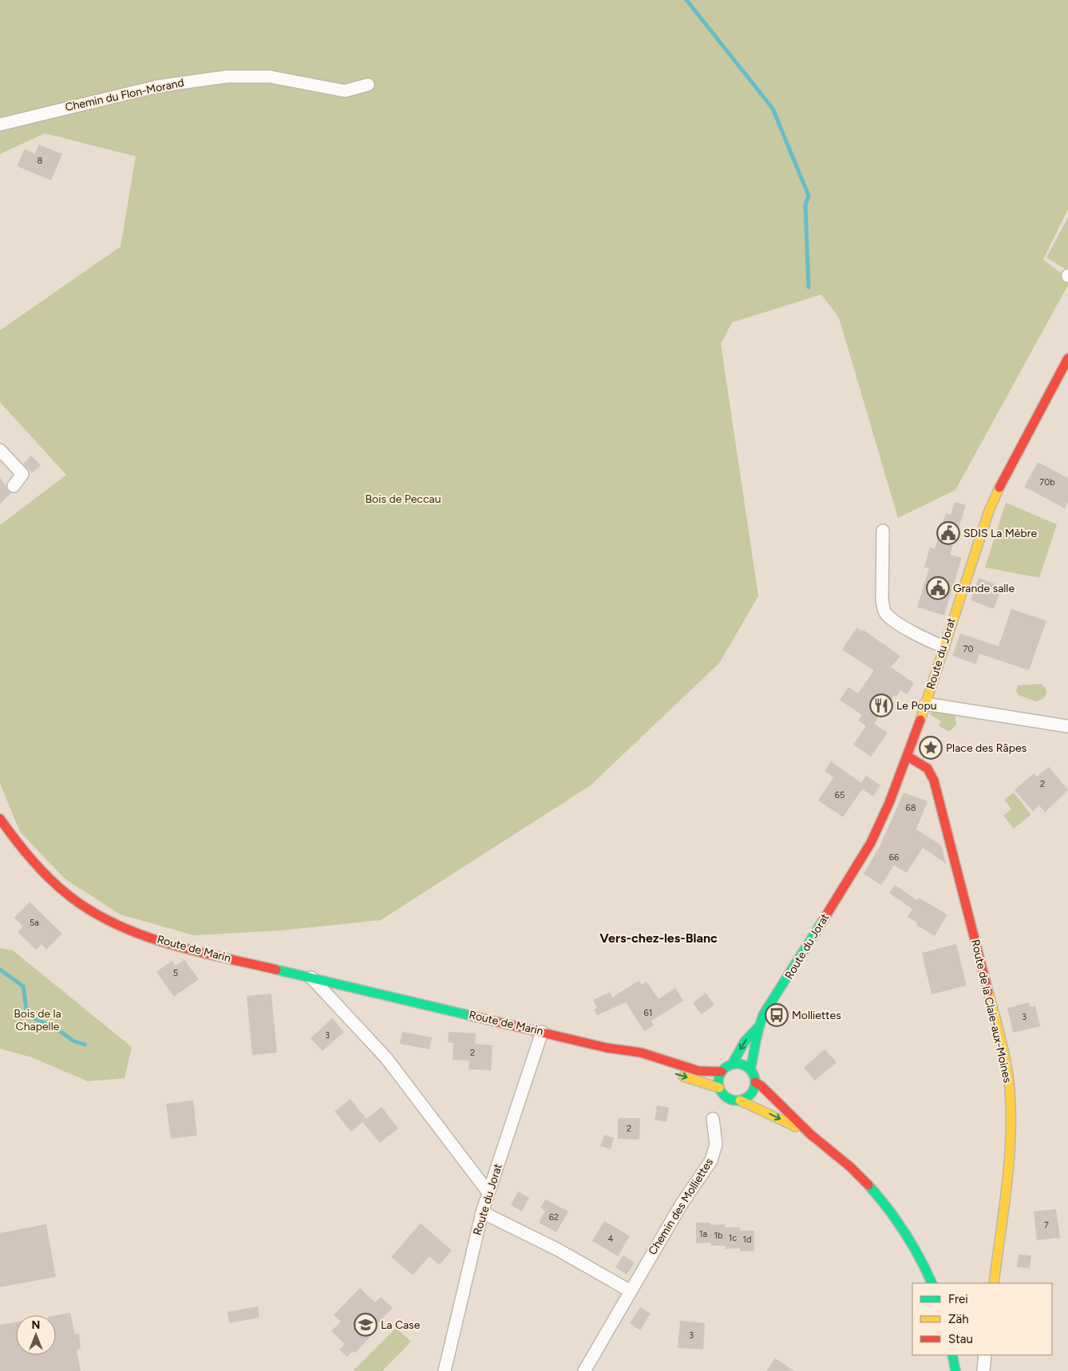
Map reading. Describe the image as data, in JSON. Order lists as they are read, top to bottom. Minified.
{"streets":{"street":["Chemin du Flon-Morand","Route du Jorat","Route de Marin","Route de la Claie-aux-Moines","Chemin des Molliettes"]},"crossings":[["Route du Jorat","Route de Marin"],["Route du Jorat","Route de la Claie-aux-Moines"]],"districts":["Vers-chez-les-Blanc"],"parks":["Bois de Peccau","Bois de la Chapelle"],"places":{"public building":["SDIS La Mèbre","Grande salle"],"restaurant":["Le Popu"],"place":["Place des Râpes"],"bus stop":["Molliettes"],"school or university":["La Case"]},"house_numbers":["8","70b","70","2","65","68","66","5a","5","61","3","3","2","2","62","7","1a","1b","1c","4","1d","3"],"legend":["Frei","Zäh","Stau"],"north":"top"}
